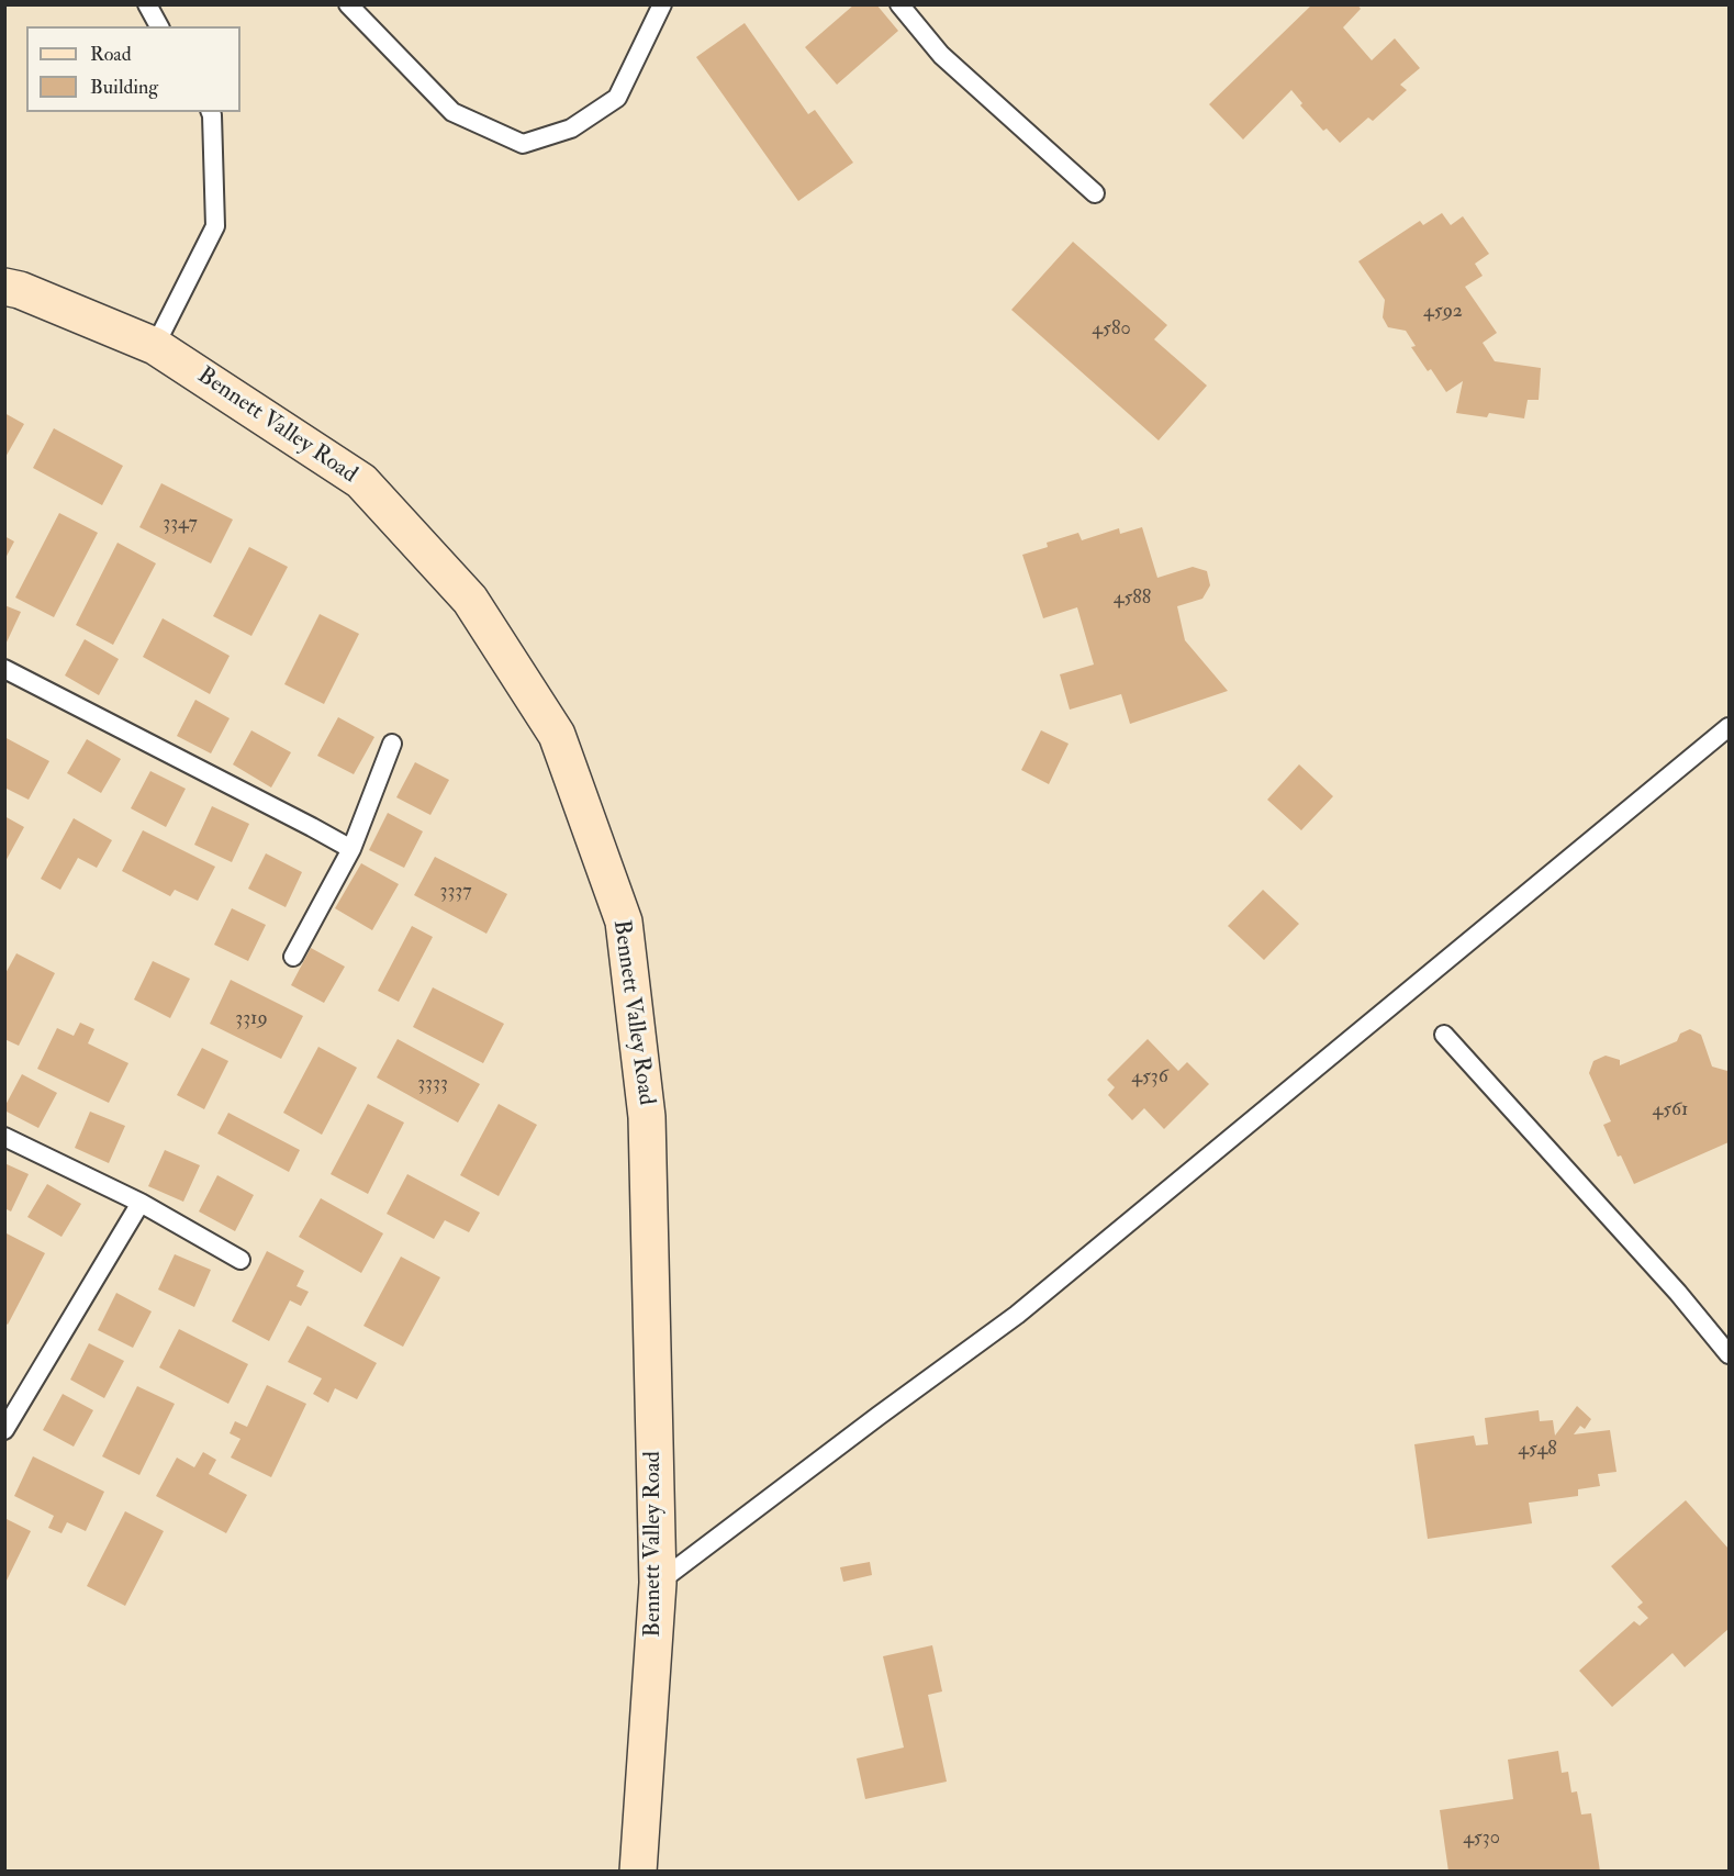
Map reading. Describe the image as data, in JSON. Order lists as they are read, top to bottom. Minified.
{"streets":{"street":["Bennett Valley Road"]},"house_numbers":["4592","4580","3347","4588","3337","3319","4536","3333","4561","4548","4530"],"legend":["Road","Building"]}
